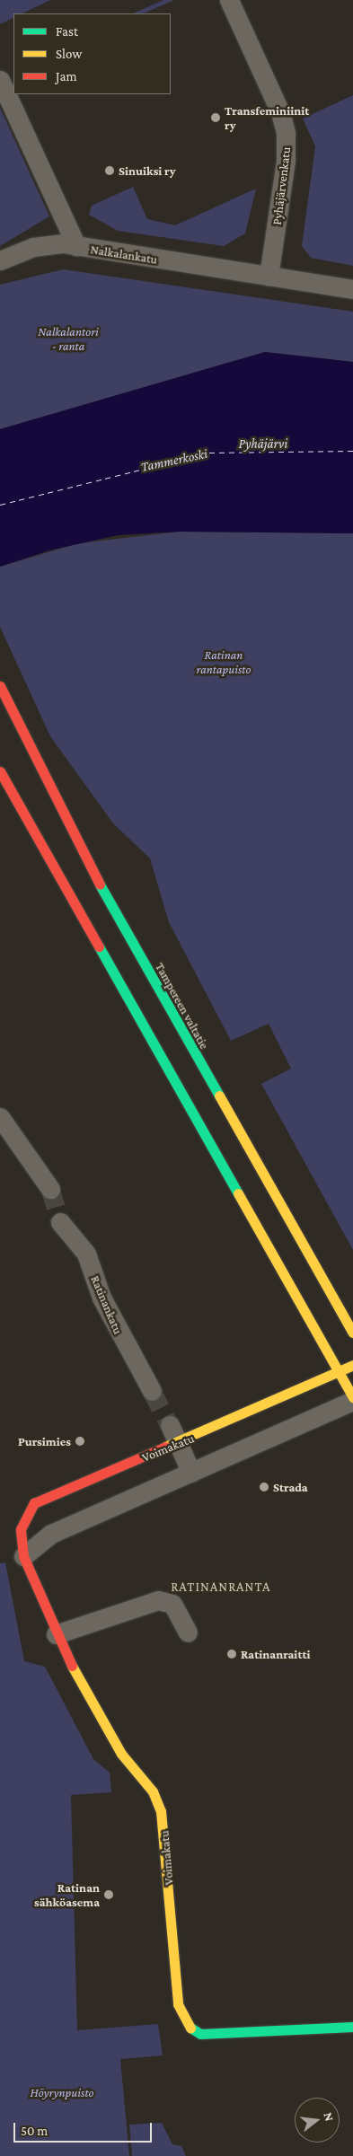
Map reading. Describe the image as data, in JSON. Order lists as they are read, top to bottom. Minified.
{"streets":{"main road":["Tampereen valtatie","Voimakatu"],"street":["Pyhäjärvenkatu","Nalkalankatu","Ratinankatu"]},"crossings":[["Pyhäjärvenkatu","Nalkalankatu"]],"districts":["RATINANRANTA"],"water":["Pyhäjärvi","Tammerkoski"],"parks":["Nalkalantori - ranta","Ratinan rantapuisto","Höyrynpuisto"],"places":["Transfeminiinit ry","Sinuiksi ry","Pursimies","Strada","Ratinanraitti","Ratinan sähköasema"],"legend":["Fast","Slow","Jam"],"scale_bar":"50 m","north":"right"}
